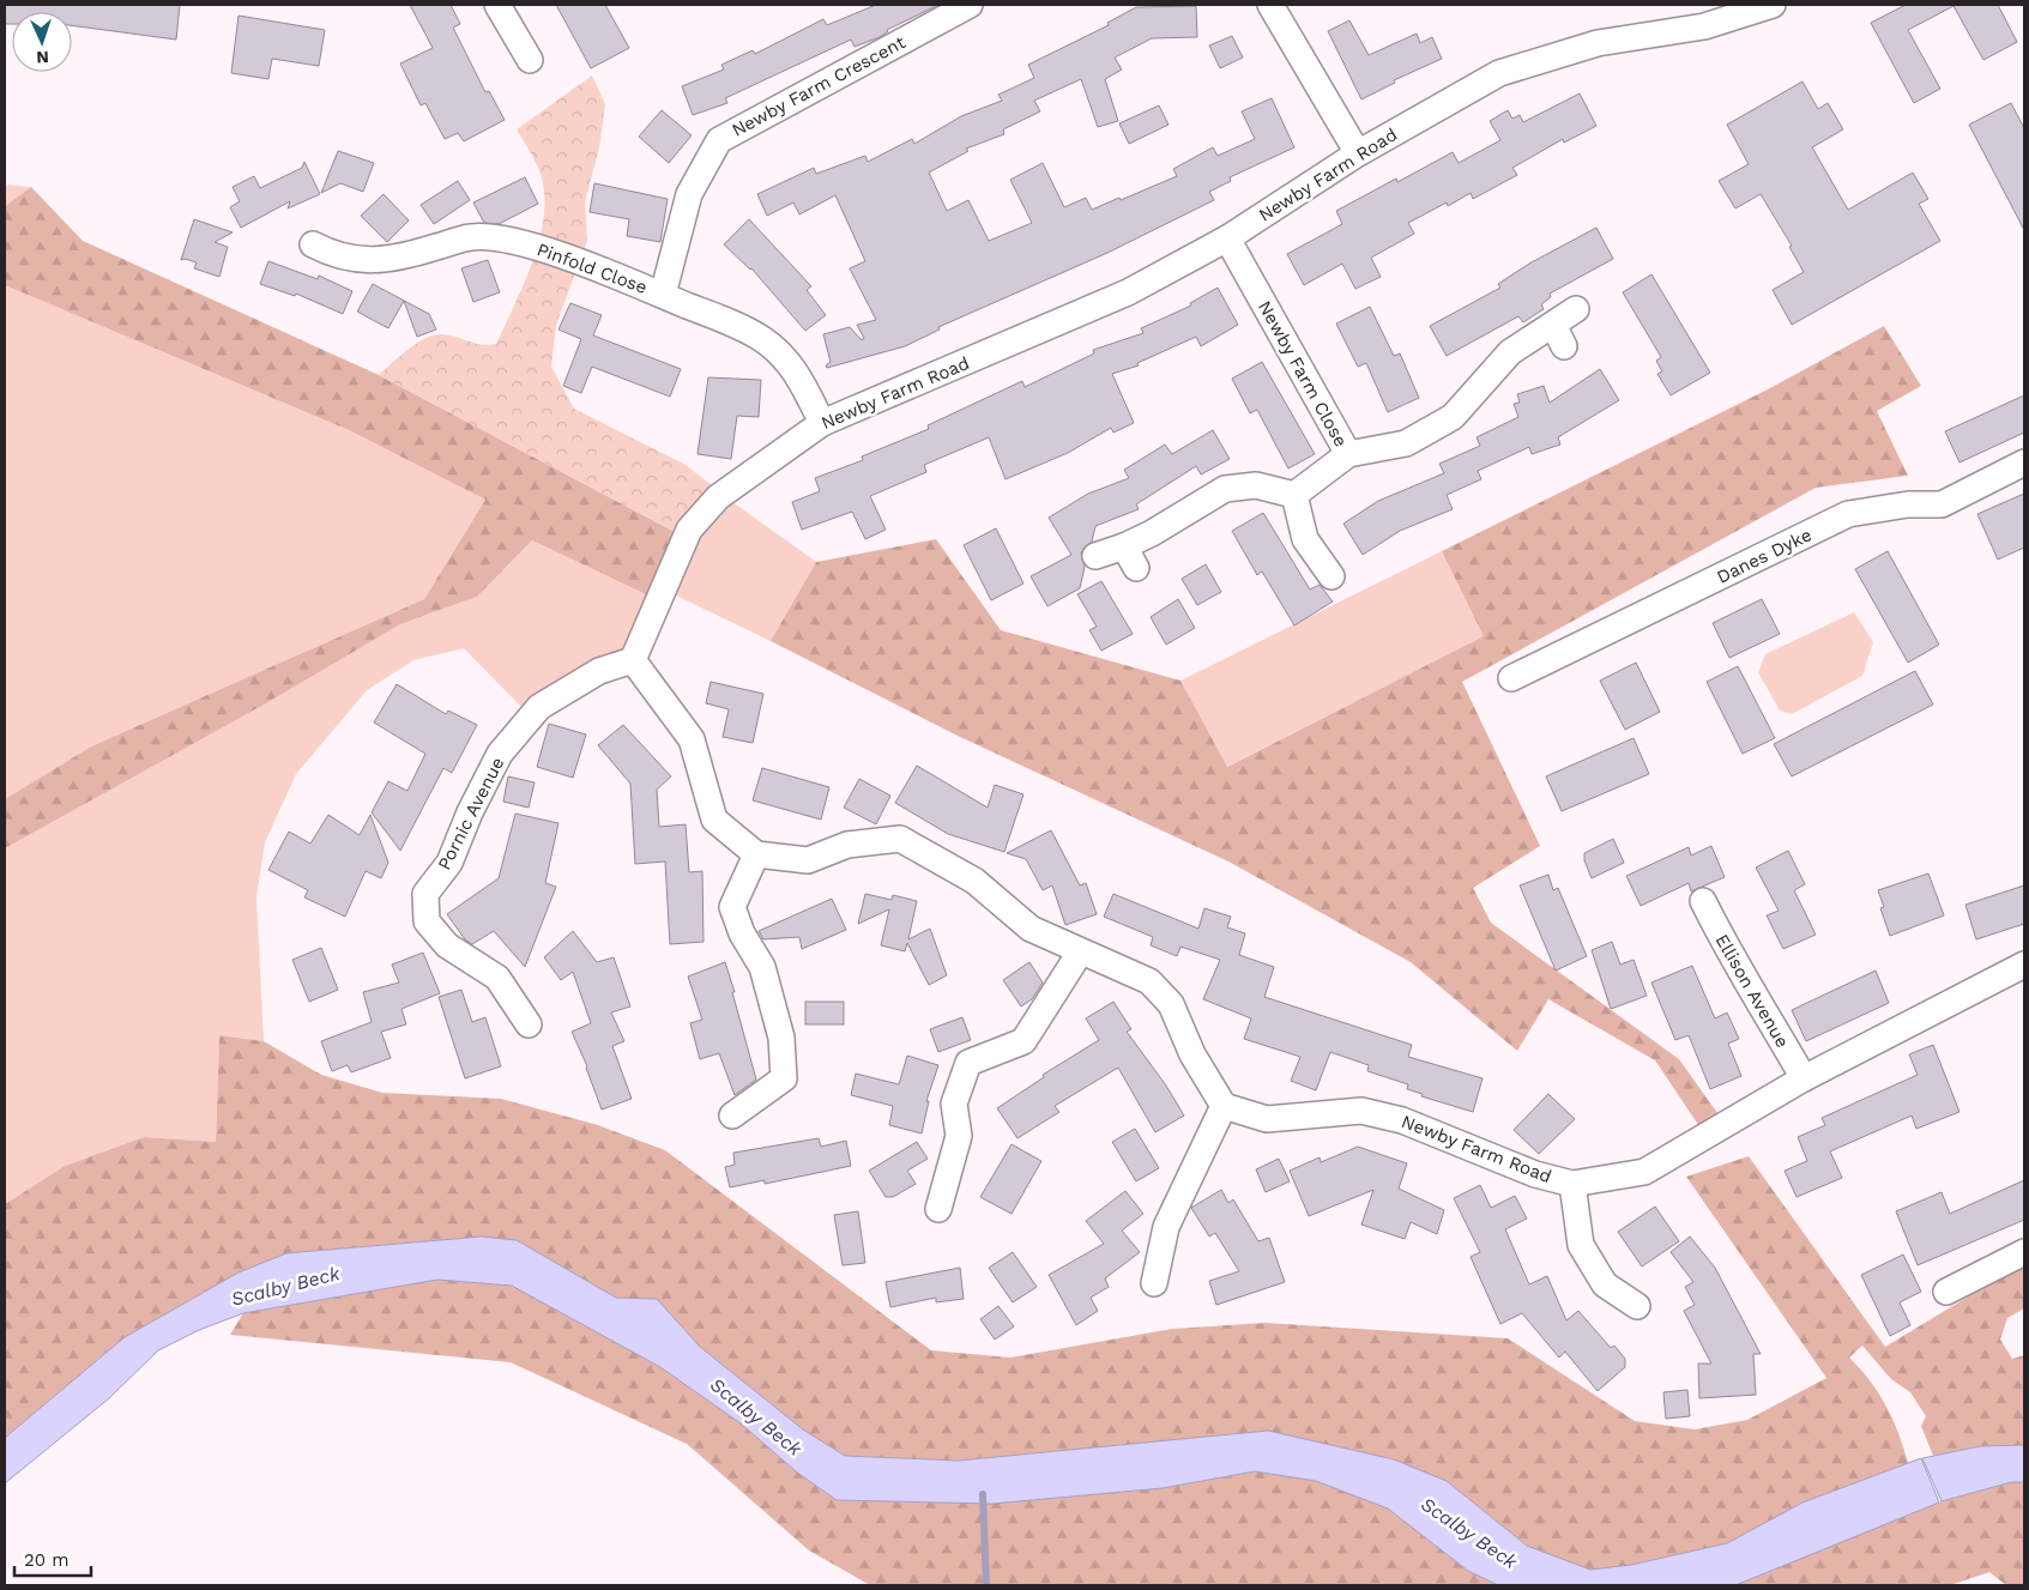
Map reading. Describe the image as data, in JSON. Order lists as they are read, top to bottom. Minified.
{"streets":{"street":["Newby Farm Crescent","Newby Farm Road","Pinfold Close","Newby Farm Close","Danes Dyke","Pornic Avenue","Ellison Avenue"]},"crossings":[["Newby Farm Crescent","Pinfold Close"],["Newby Farm Road","Pinfold Close"],["Newby Farm Road","Newby Farm Close"],["Newby Farm Road","Pornic Avenue"],["Newby Farm Road","Ellison Avenue"]],"water":["Scalby Beck"],"scale_bar":"20 m","north":"bottom"}
